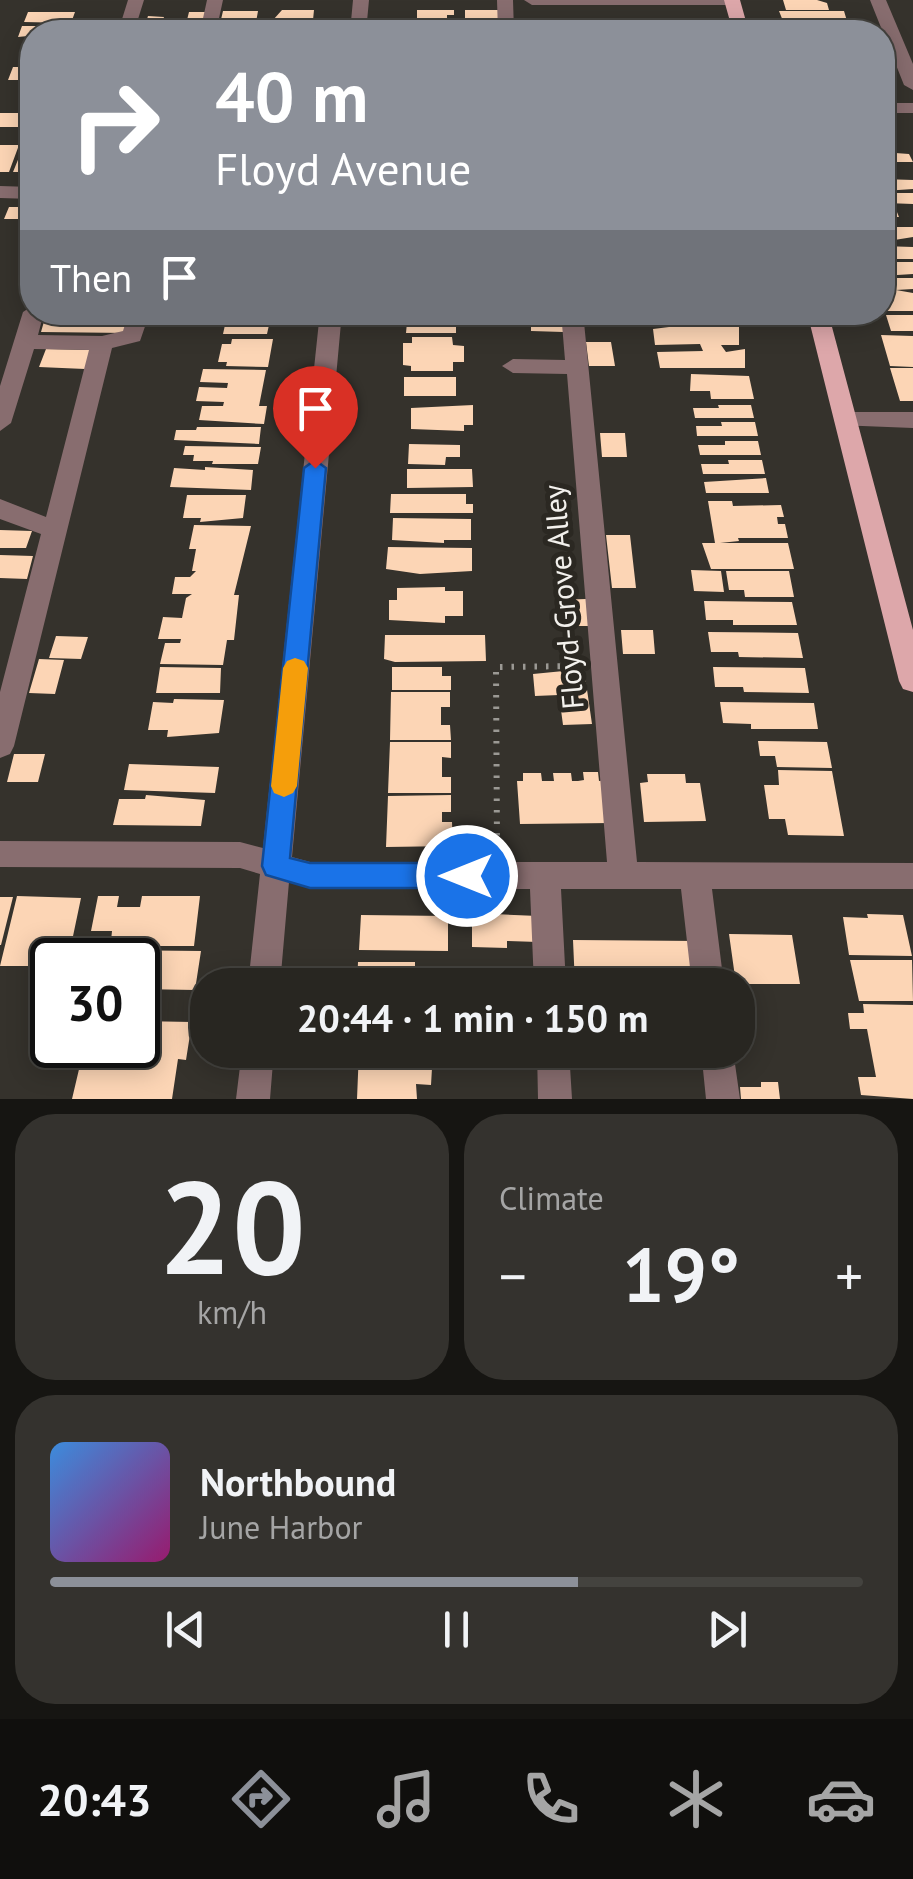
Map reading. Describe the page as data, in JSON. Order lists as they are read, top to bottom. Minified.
{"streets":{"street":["Floyd-Grove Alley"]},"page":{"turn":["40 m","Floyd Avenue"],"then":"Then","limit":"30","trip":"20:44 · 1 min · 150 m","tile":[["20","km/h"],"Climate"],"heat":["−","19°","+"],"song":["Northbound","June Harbor"],"tabs":"20:43"}}
